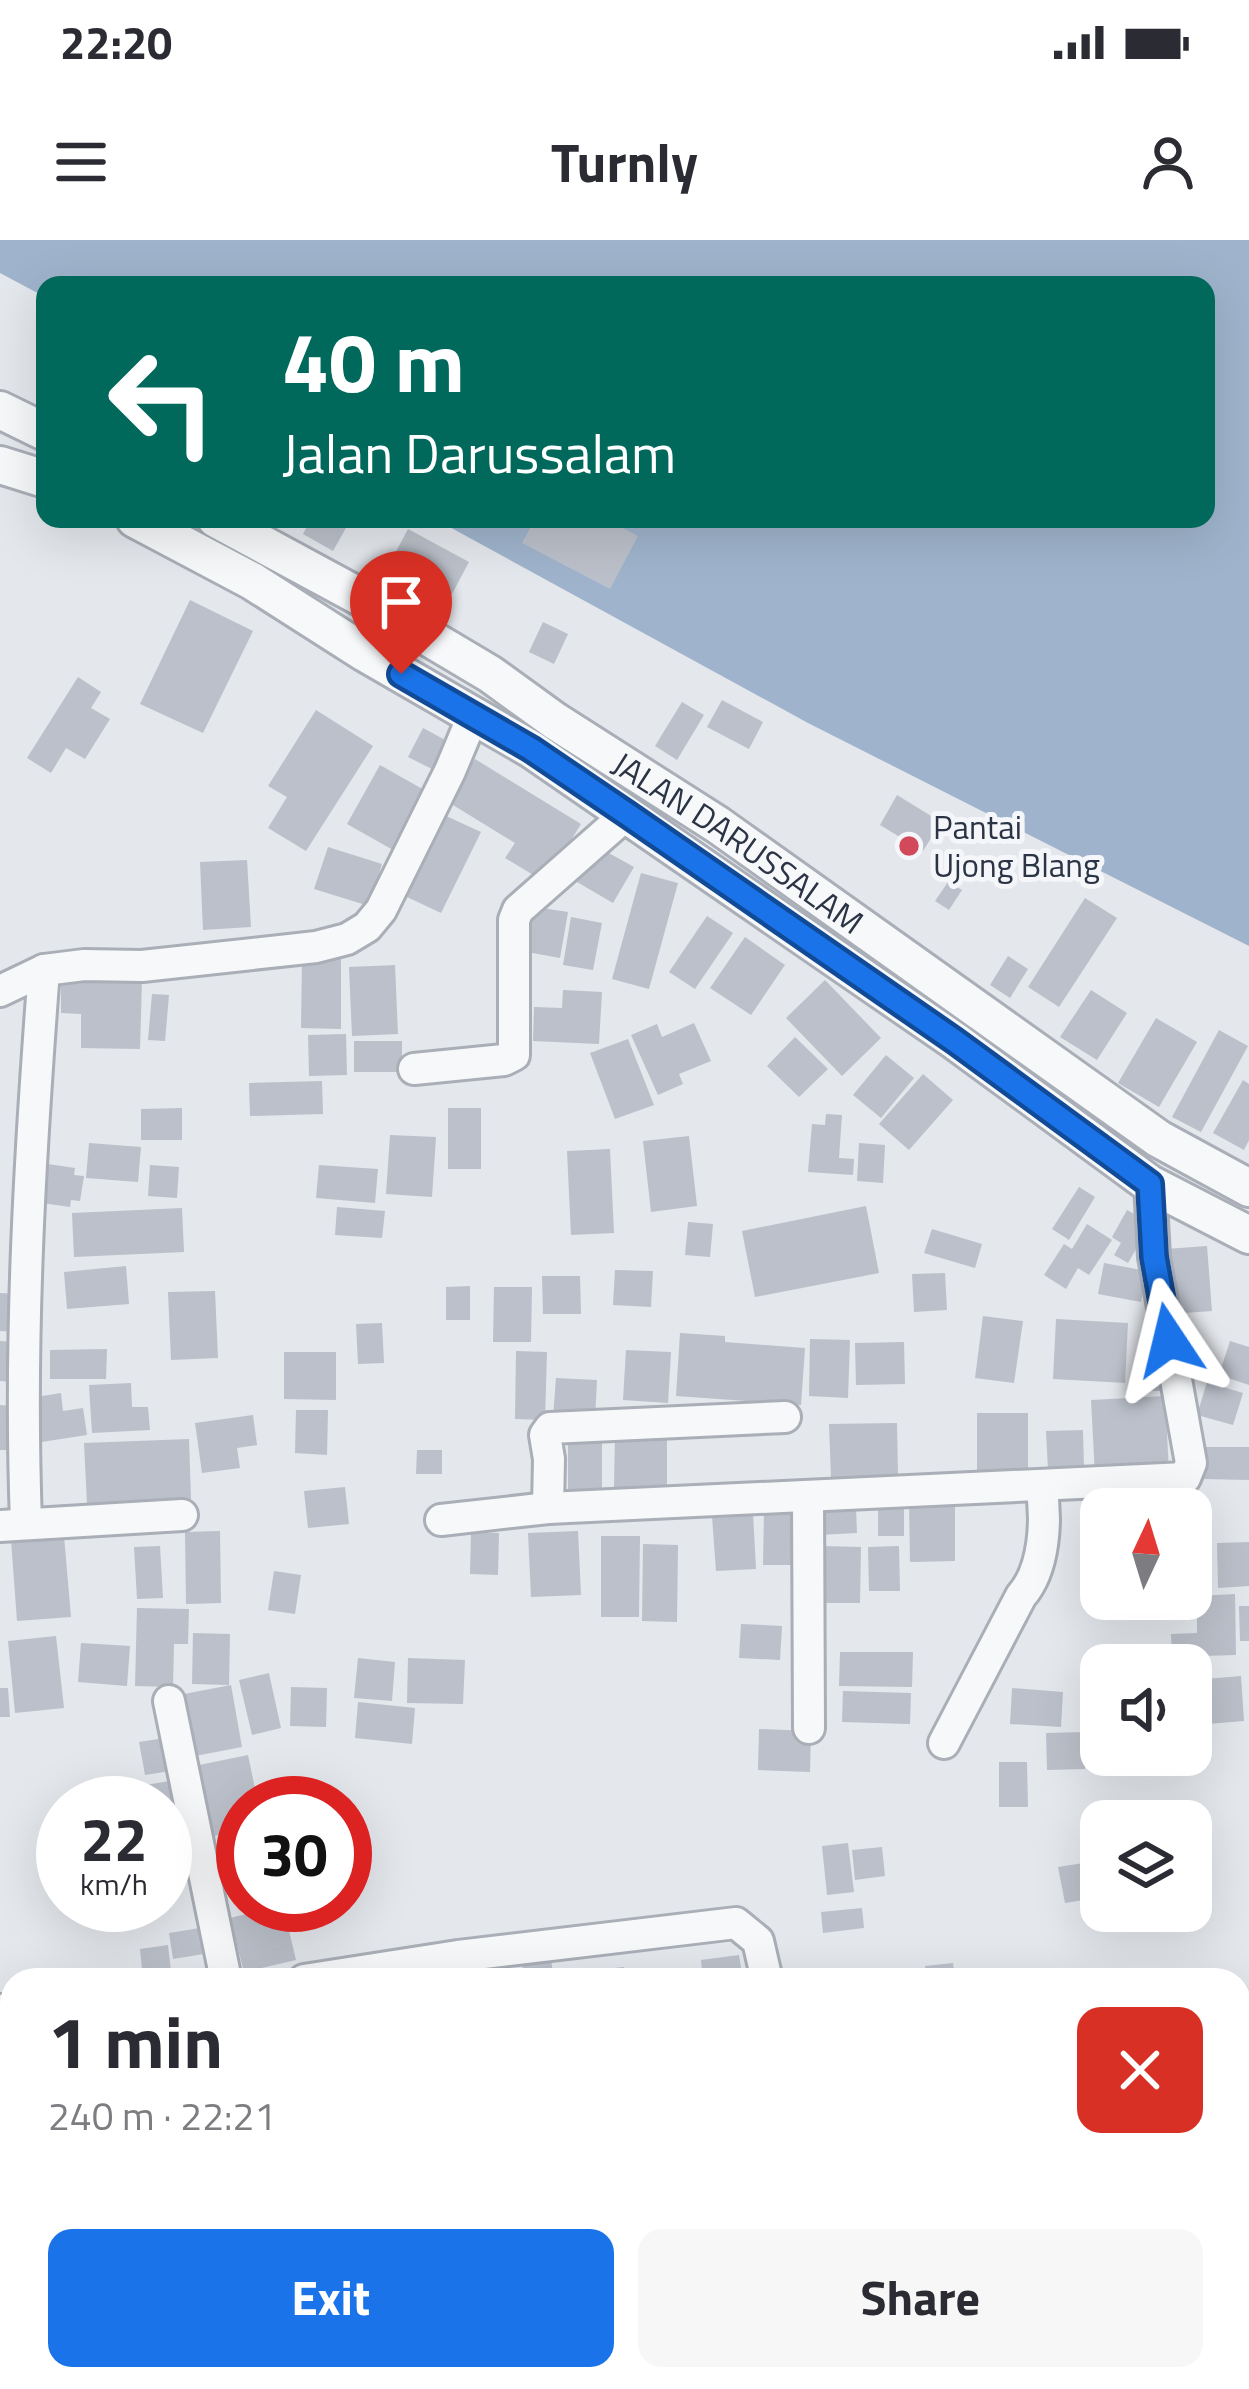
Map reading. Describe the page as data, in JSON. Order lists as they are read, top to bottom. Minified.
{"streets":{"street":["JALAN DARUSSALAM"]},"places":["Pantai Ujong Blang"],"north":"top","page":{"status":"22:20","header":"Turnly","turn":["40 m","Jalan Darussalam"],"speed":"22 km/h","limit":"30","heading":["1 min","240 m · 22:21"],"buttons":["Exit","Share"]}}
